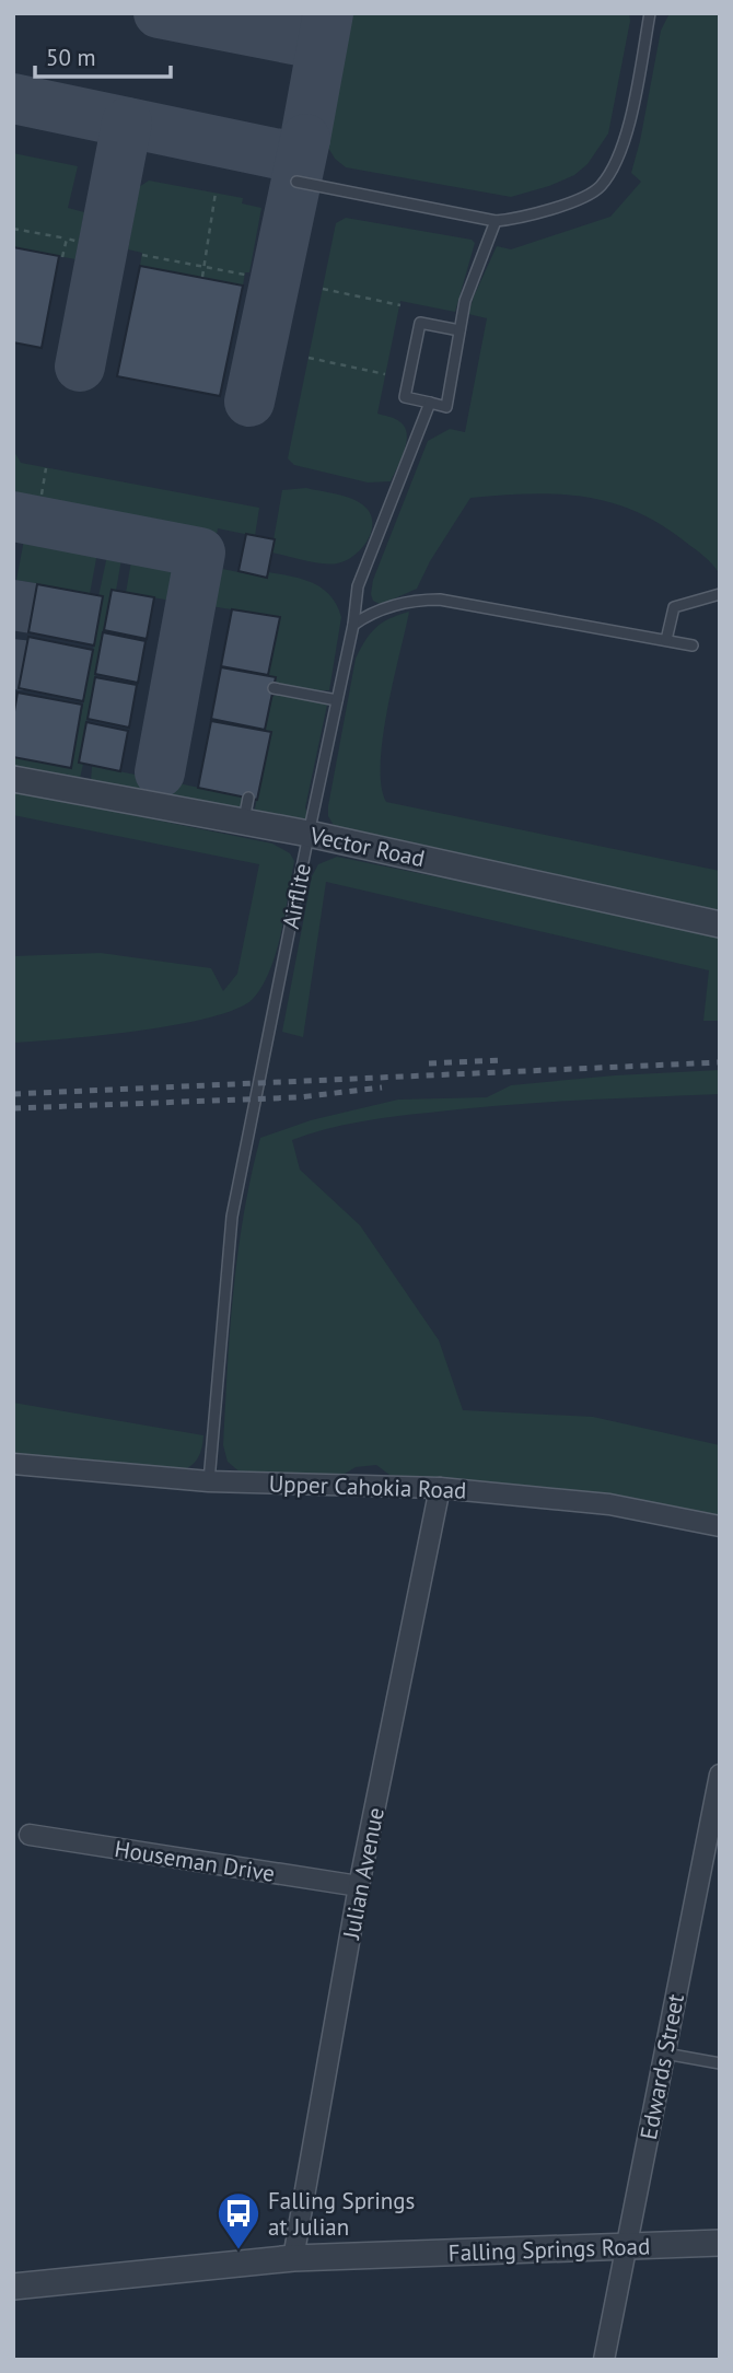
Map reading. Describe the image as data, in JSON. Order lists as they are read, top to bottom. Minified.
{"streets":{"street":["Vector Road","Upper Cahokia Road","Houseman Drive","Julian Avenue","Edwards Street","Falling Springs Road"],"lane":["Airflite"]},"crossings":[["Vector Road","Airflite"],["Airflite","Upper Cahokia Road"],["Upper Cahokia Road","Julian Avenue"],["Houseman Drive","Julian Avenue"],["Julian Avenue","Falling Springs Road"],["Edwards Street","Falling Springs Road"]],"places":{"bus stop":["Falling Springs at Julian"]},"scale_bar":"50 m"}
